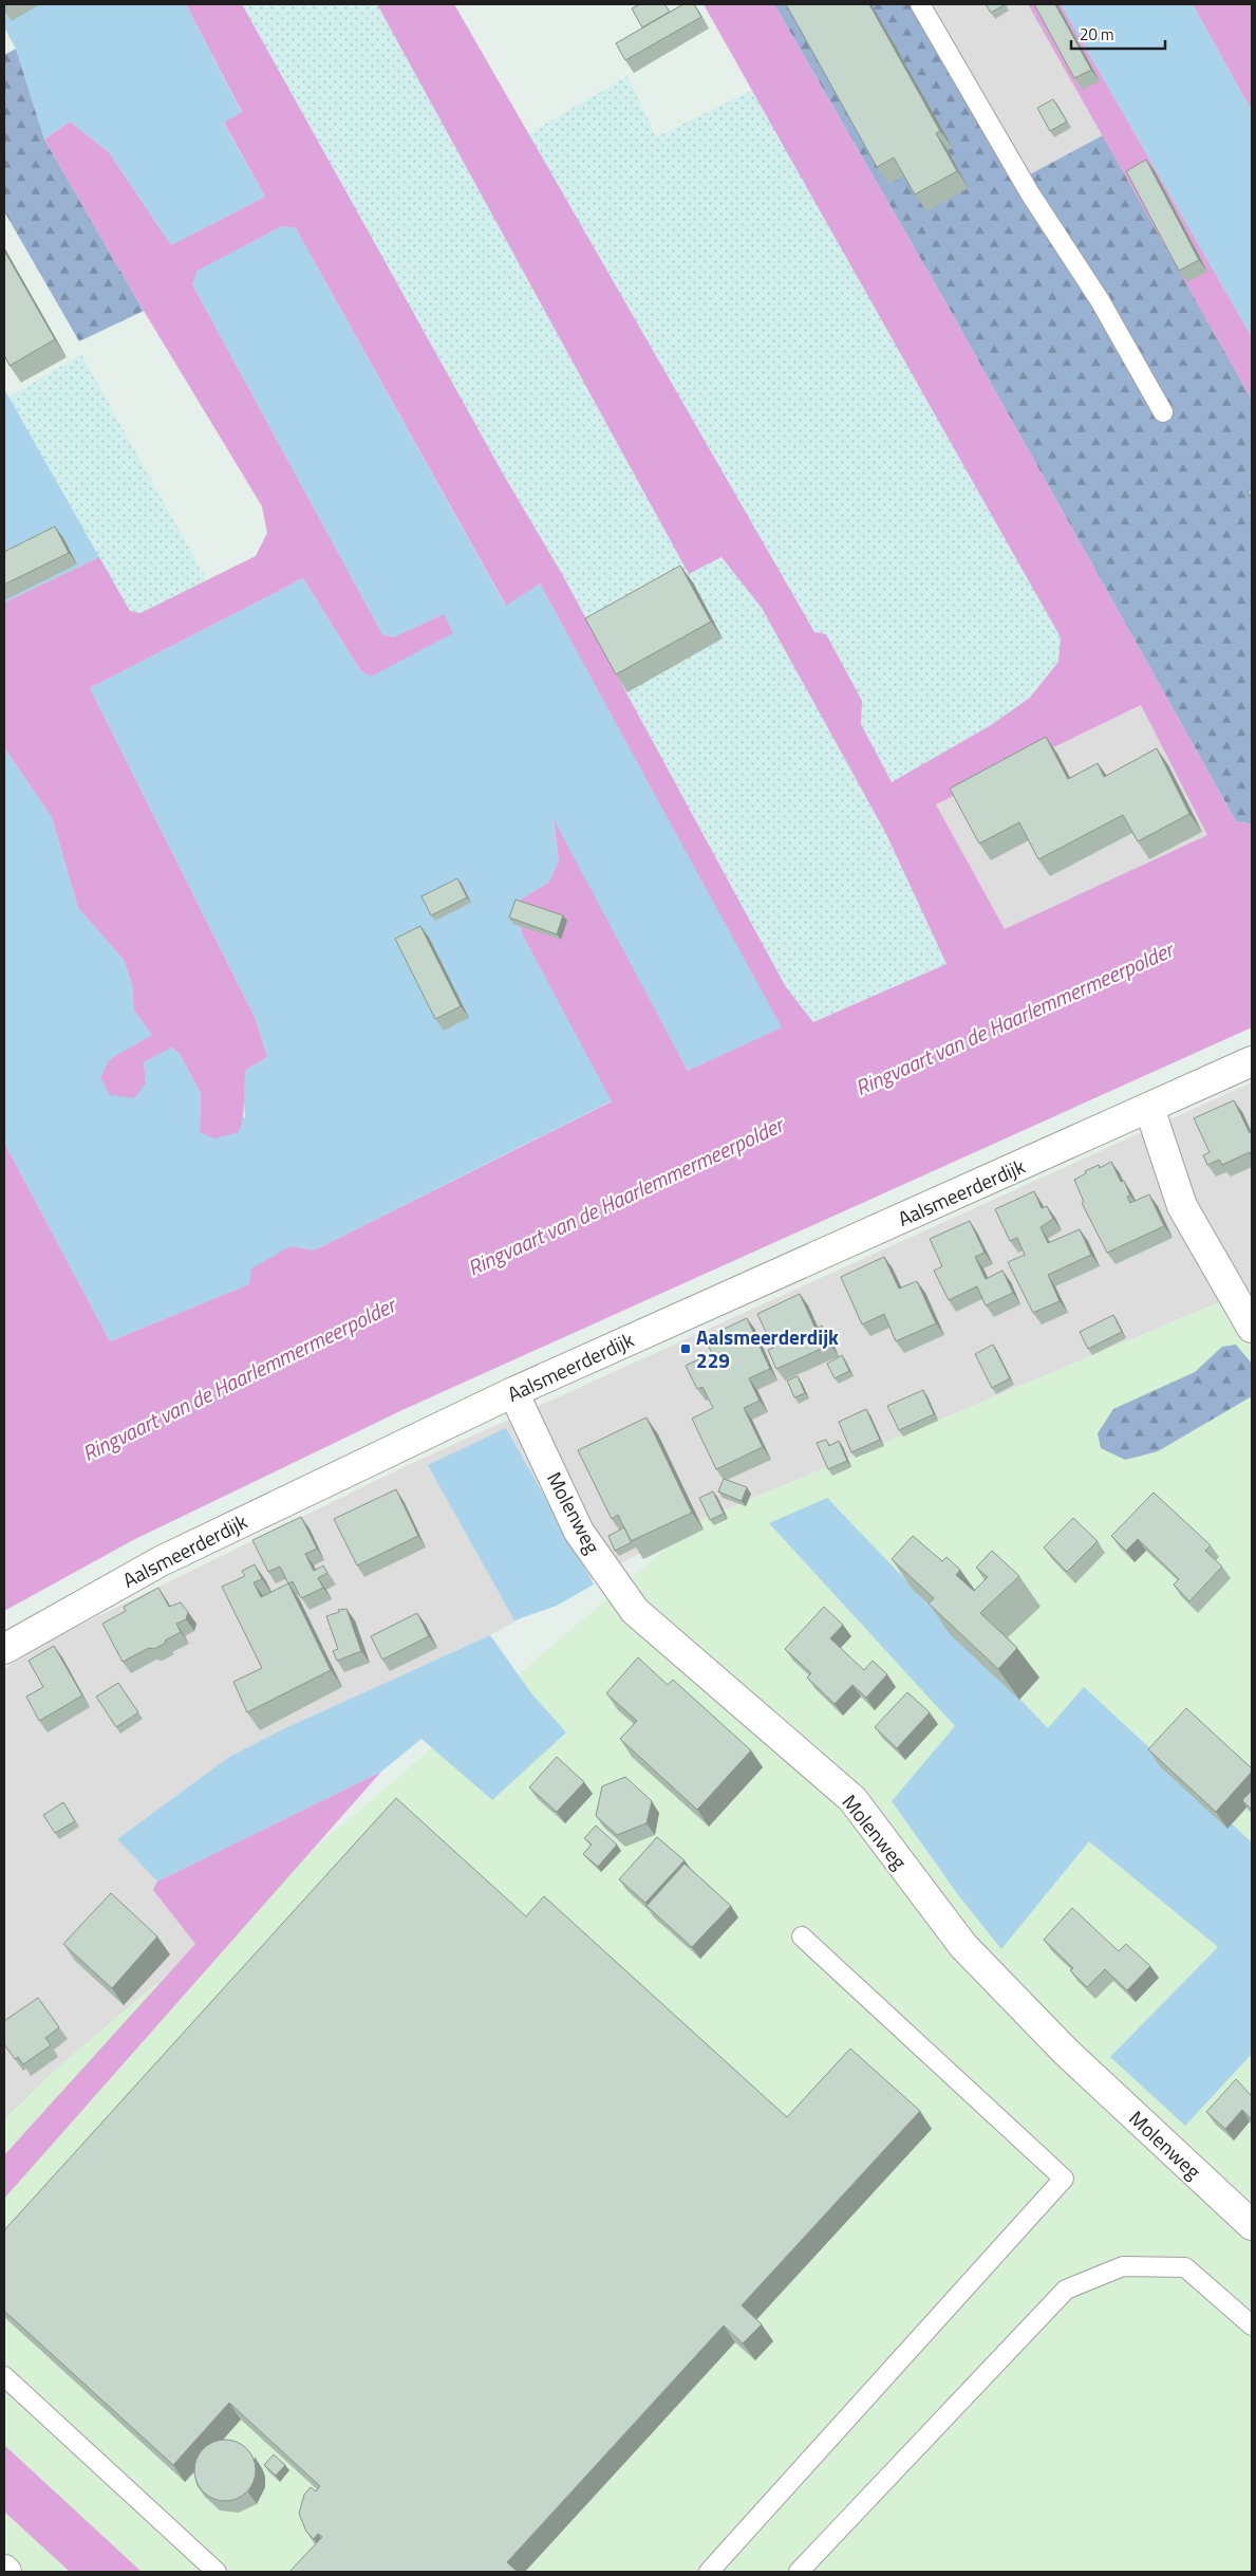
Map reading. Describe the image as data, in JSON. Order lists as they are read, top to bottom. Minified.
{"streets":{"street":["Aalsmeerderdijk","Molenweg"]},"crossings":[["Aalsmeerderdijk","Molenweg"]],"water":["Ringvaart van de Haarlemmermeerpolder"],"places":{"transit":["Aalsmeerderdijk 229"]},"scale_bar":"20 m"}
